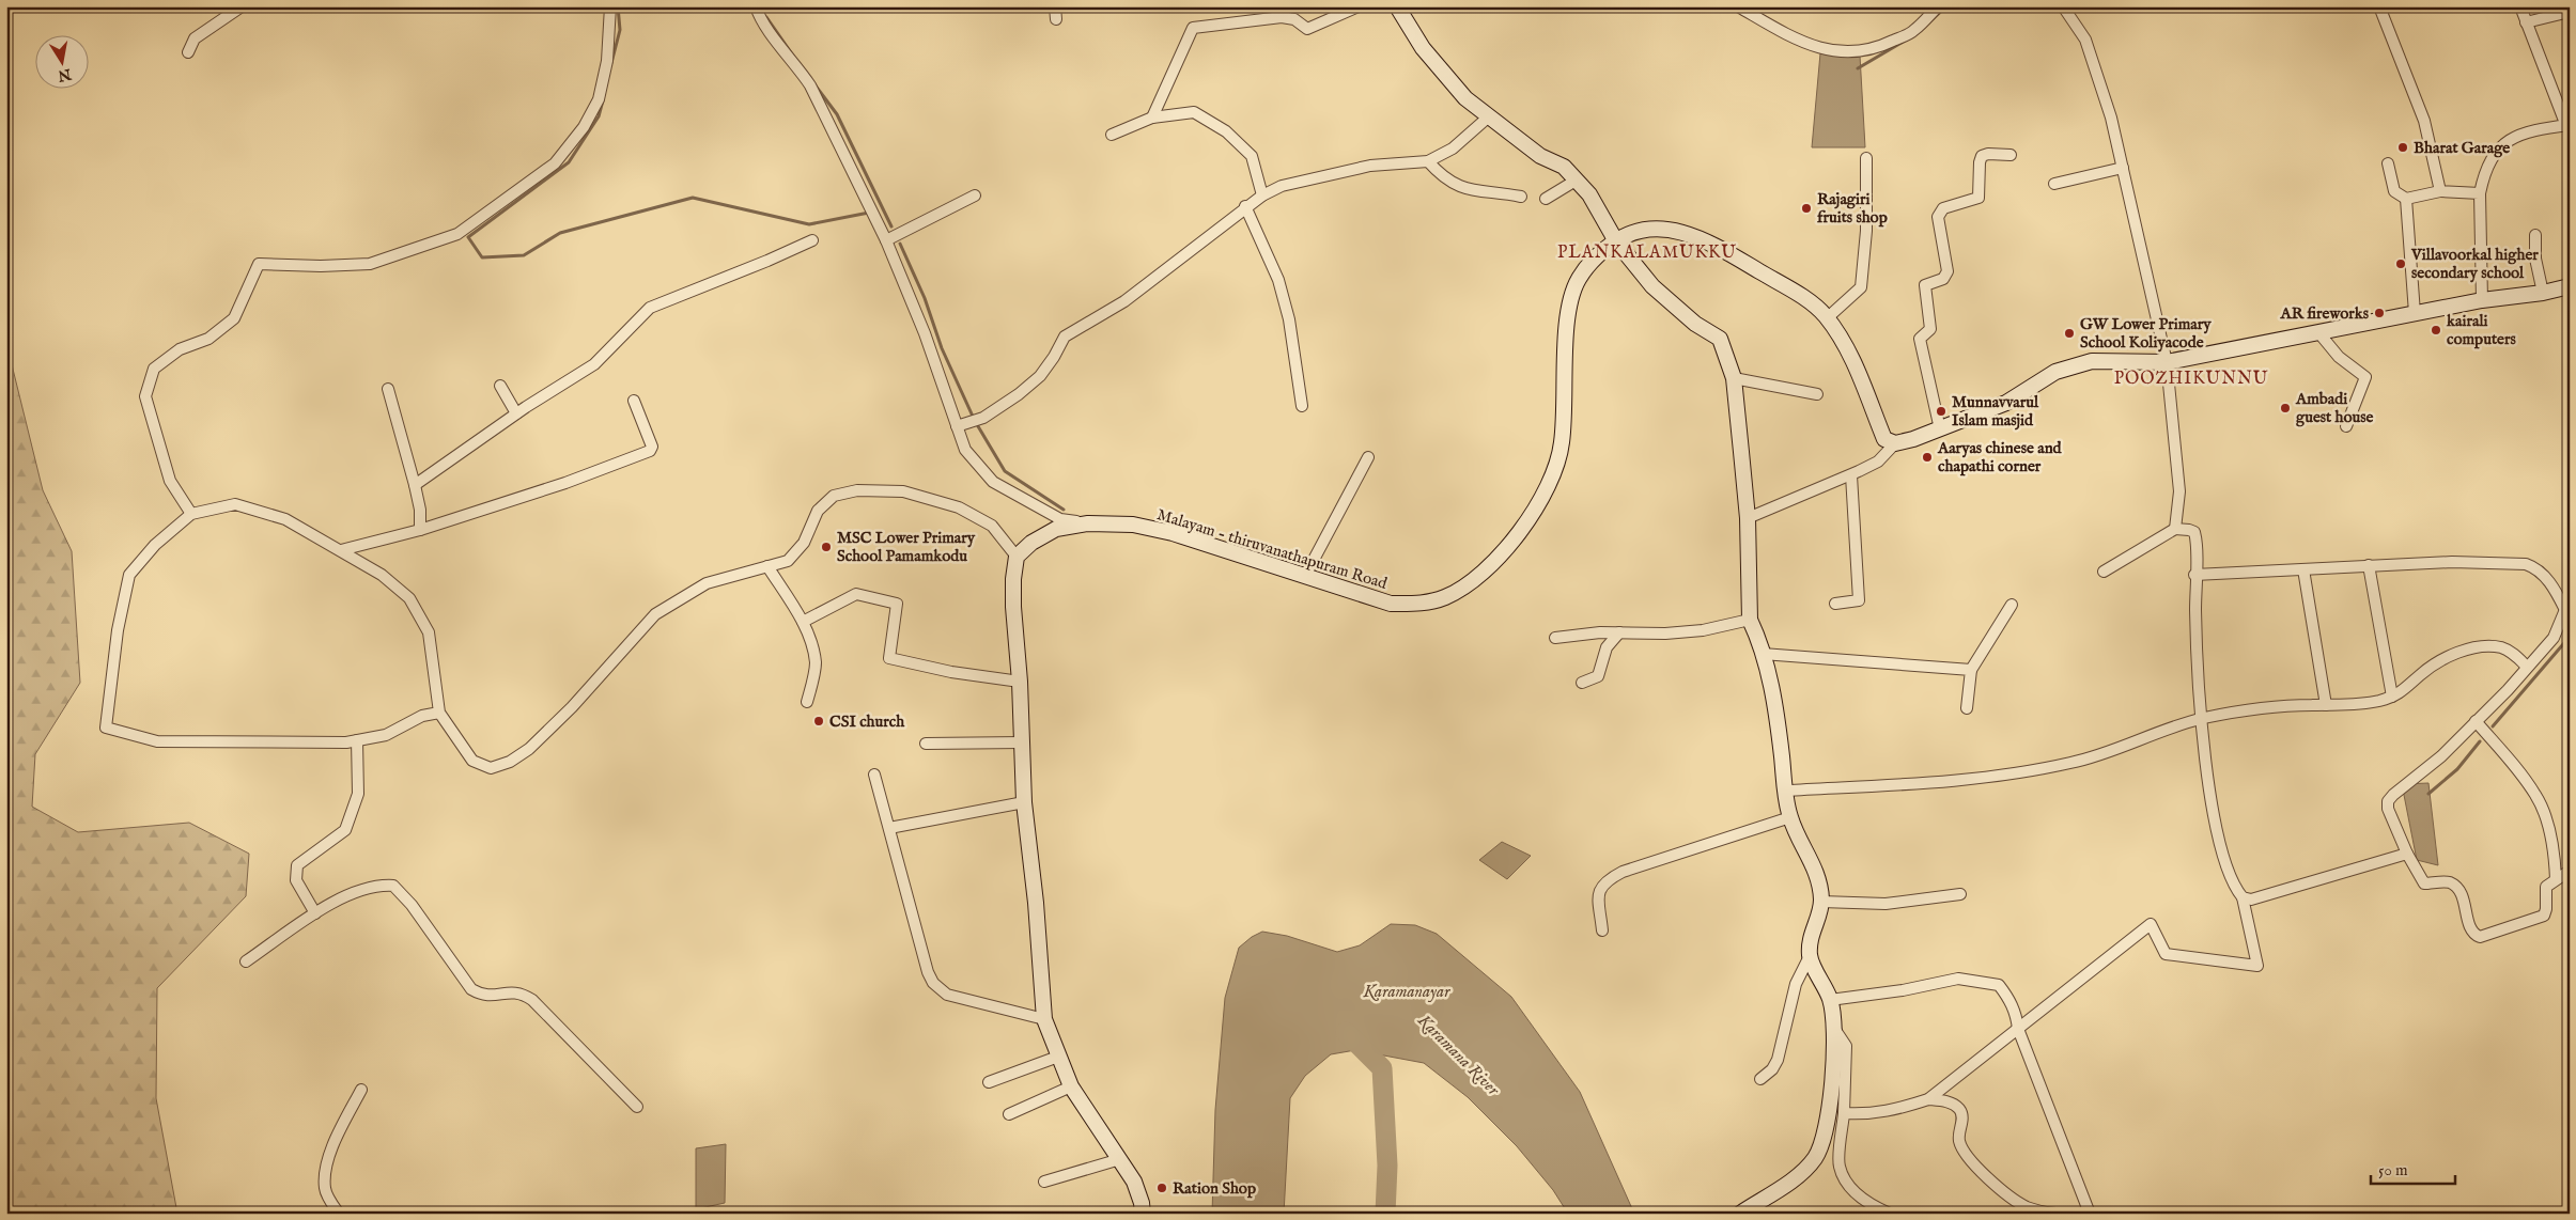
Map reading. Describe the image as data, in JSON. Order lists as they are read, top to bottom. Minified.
{"streets":{"main road":["Malayam - thiruvanathapuram Road"]},"districts":["PLANKALAMUKKU","POOZHIKUNNU"],"water":["Karamanayar","Karamana River"],"places":["Bharat Garage","Rajagiri fruits shop","Villavoorkal higher secondary school","AR fireworks","kairali computers","GW Lower Primary School Koliyacode","Ambadi guest house","Munnavvarul Islam masjid","Aaryas chinese and chapathi corner","MSC Lower Primary School Pamamkodu","CSI church","Ration Shop"],"scale_bar":"50 m","north":"bottom"}
